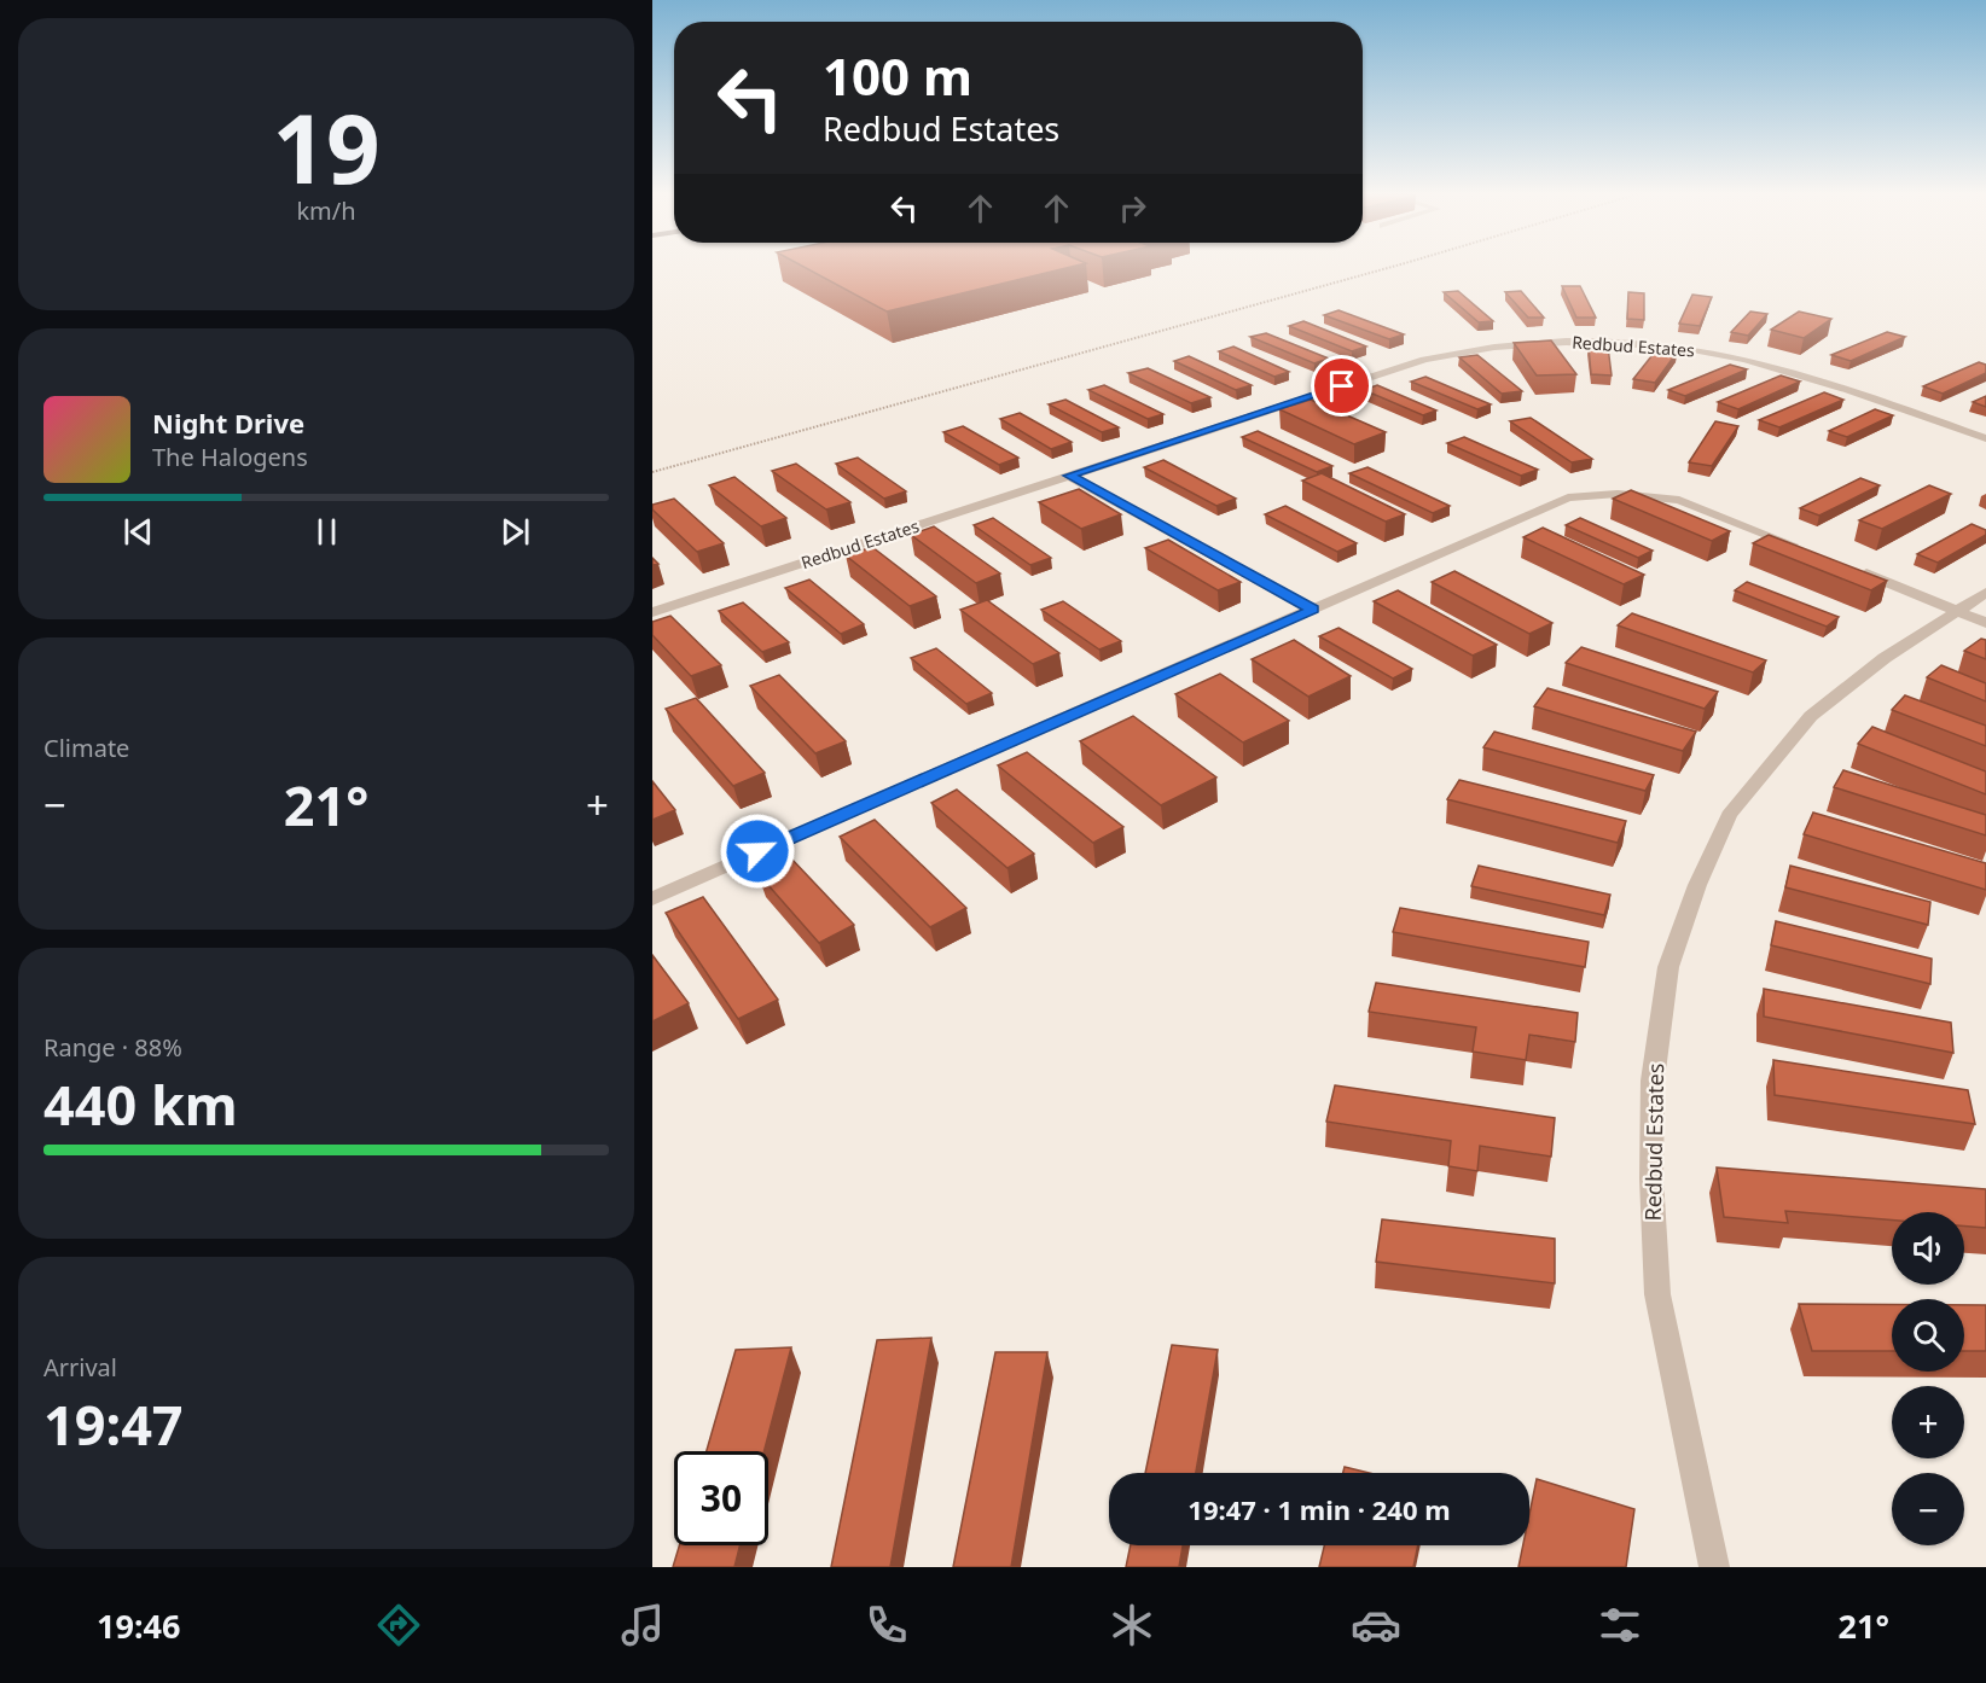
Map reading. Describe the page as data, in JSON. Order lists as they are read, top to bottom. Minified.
{"streets":{"street":["Redbud Estates"]},"page":{"tile":[["19","km/h"],"Climate",["Range · 88%","440 km"],["Arrival","19:47"]],"turn":["100 m","Redbud Estates"],"song":["Night Drive","The Halogens"],"heat":["−","21°","+"],"map_buttons":["+","−"],"limit":"30","trip":"19:47 · 1 min · 240 m","tabs":["19:46","21°"]}}
